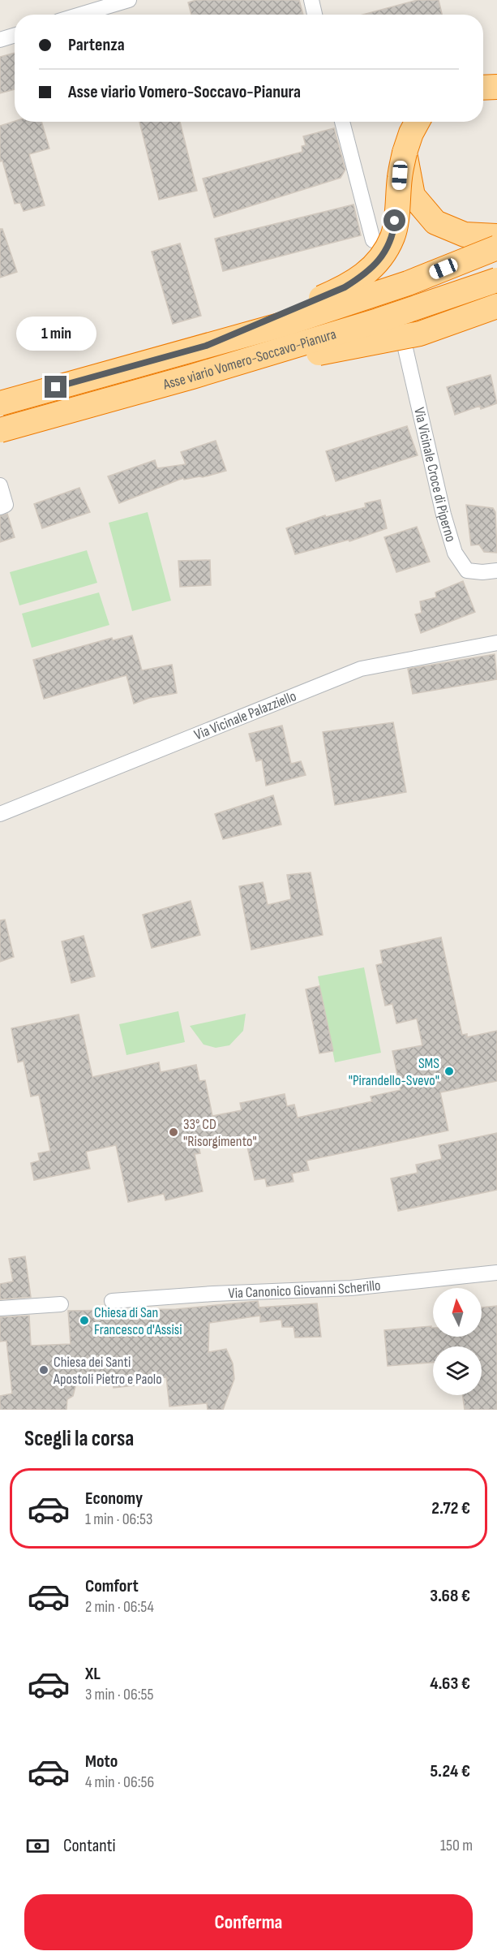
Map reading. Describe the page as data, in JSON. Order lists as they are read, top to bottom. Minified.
{"streets":{"highway":["Asse viario Vomero-Soccavo-Pianura"],"street":["Via Vicinale Croce di Piperno","Via Vicinale Palazziello","Via Canonico Giovanni Scherillo"]},"places":["SMS \"Pirandello-Svevo\"","33° CD \"Risorgimento\"","Chiesa di San Francesco d'Assisi","Chiesa dei Santi Apostoli Pietro e Paolo"],"north":"top","page":{"banner":["Partenza","Asse viario Vomero-Soccavo-Pianura"],"bubble":"1 min","heading":"Scegli la corsa","list":[{"name":"Economy","note":"1 min · 06:53","value":"2.72 €"},{"name":"Comfort","note":"2 min · 06:54","value":"3.68 €"},{"name":"XL","note":"3 min · 06:55","value":"4.63 €"},{"name":"Moto","note":"4 min · 06:56","value":"5.24 €"}],"pay":["Contanti","150 m"],"buttons":"Conferma"}}
